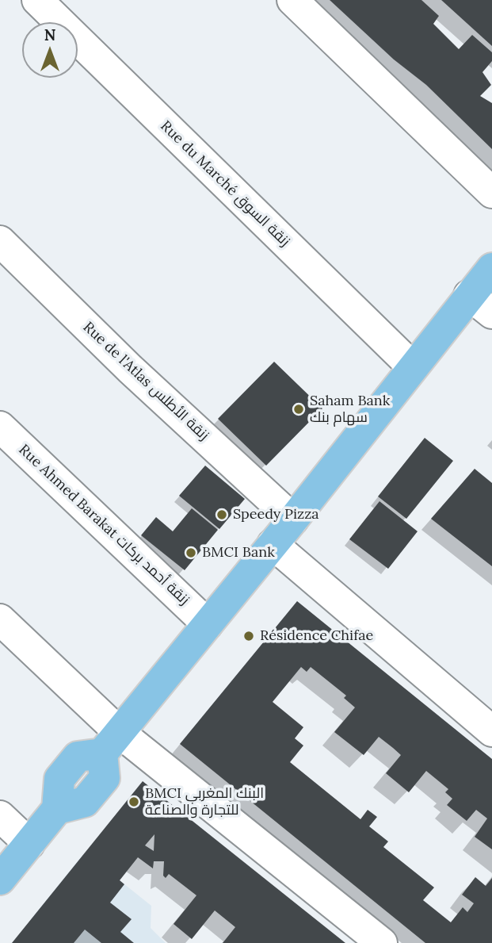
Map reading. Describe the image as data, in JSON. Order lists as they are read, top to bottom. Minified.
{"streets":{"street":["Rue du Marché زنقة السوق","Rue de l'Atlas زنقة الأطلس","Rue Ahmed Barakat زنقة أحمد بركات"]},"places":["Saham Bank سهام بنك","Speedy Pizza","BMCI Bank","Résidence Chifae","BMCI البنك المغربي للتجارة والصناعة"],"north":"top"}
